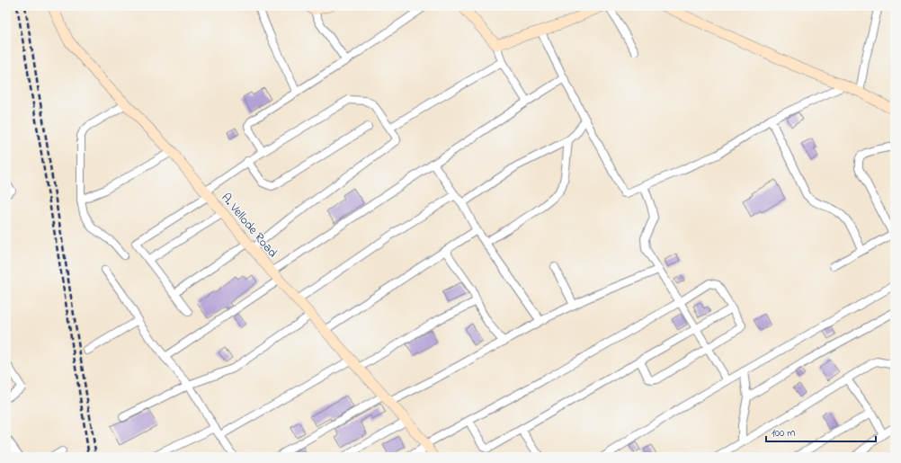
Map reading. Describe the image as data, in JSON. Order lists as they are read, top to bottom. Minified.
{"streets":{"main road":["A. Vellode Road"]},"scale_bar":"100 m"}
